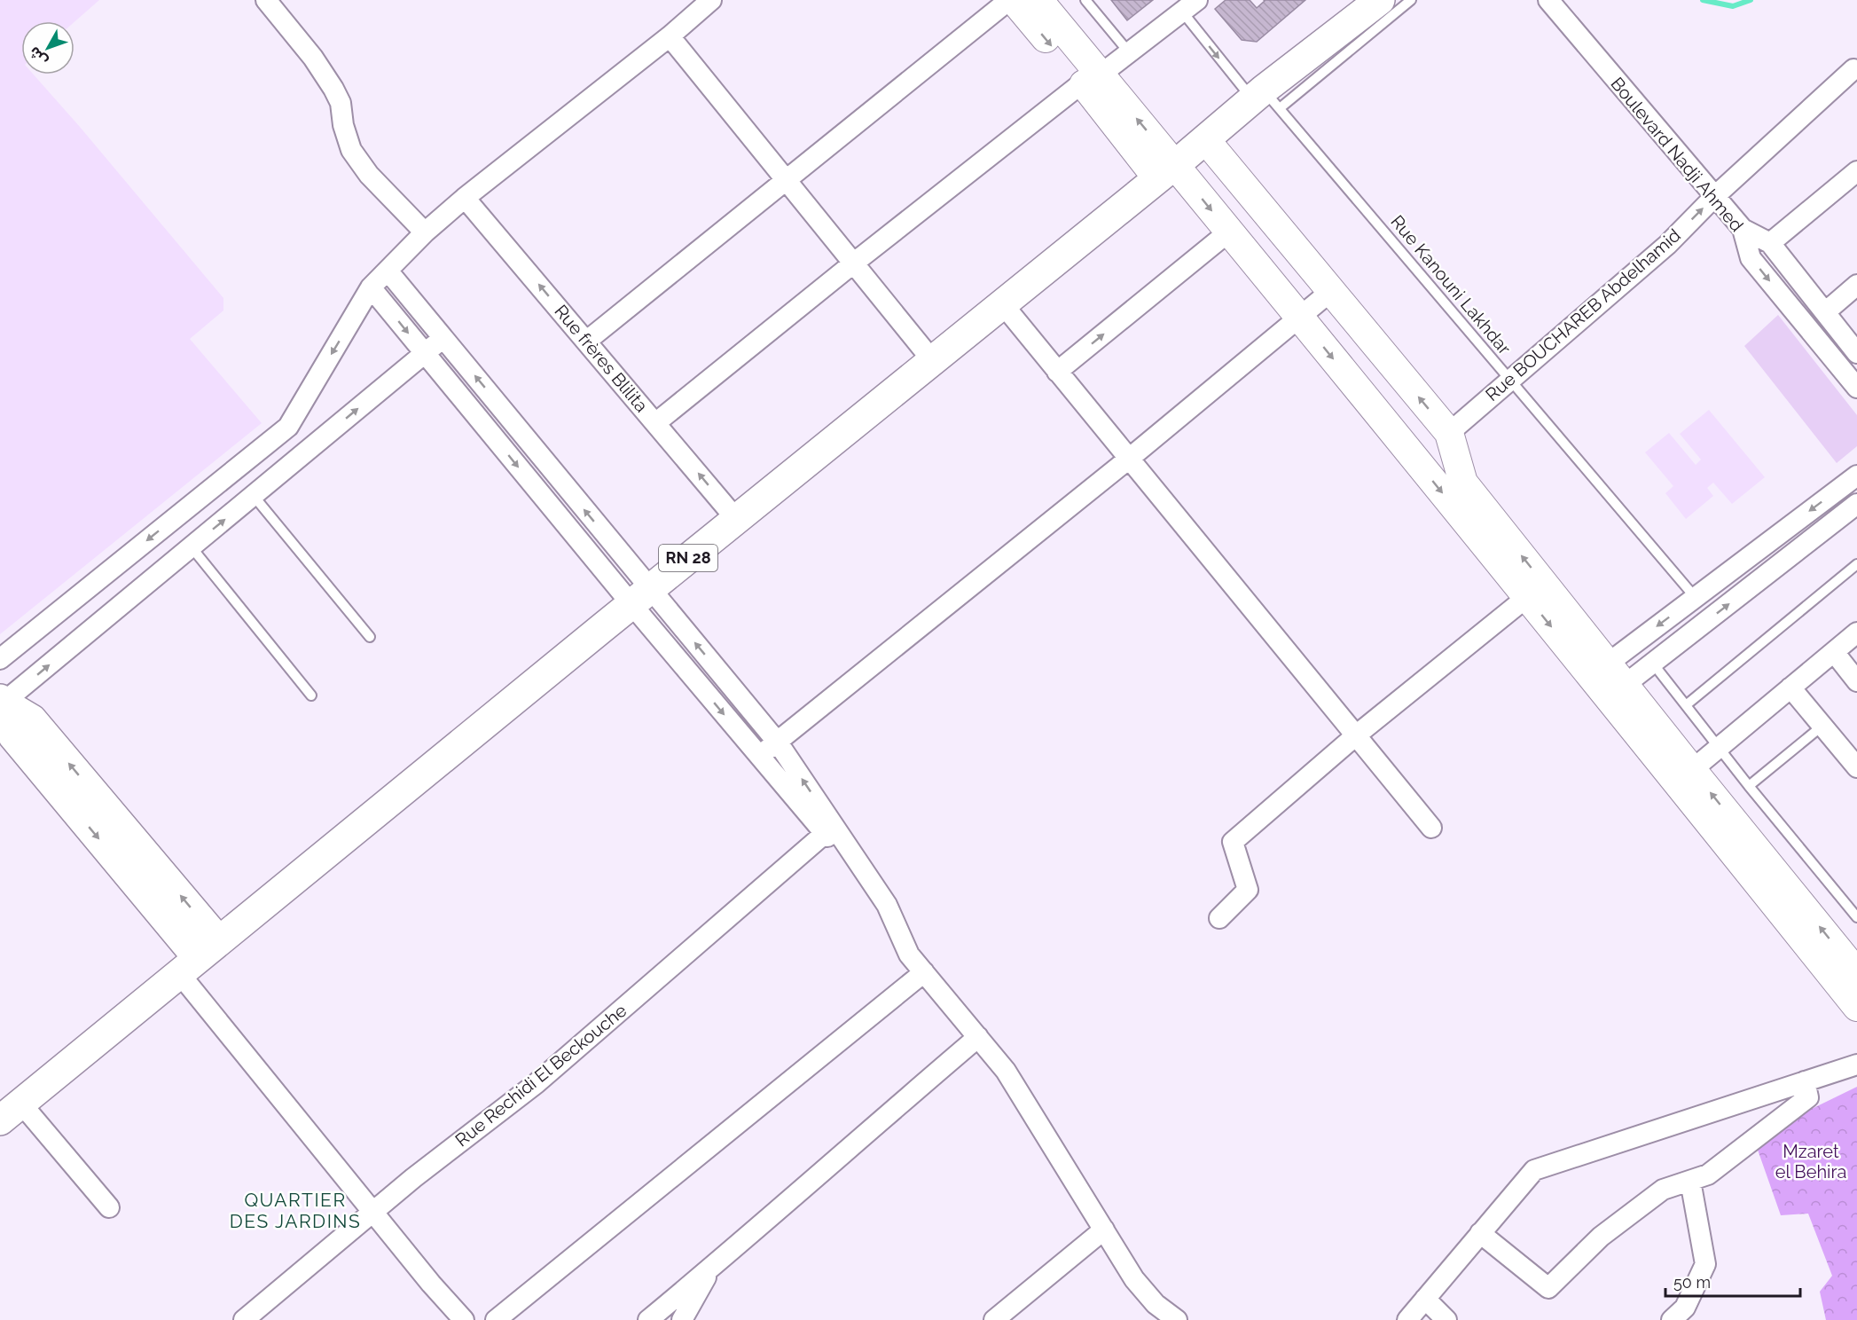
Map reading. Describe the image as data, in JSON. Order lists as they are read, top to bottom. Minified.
{"streets":{"main road":["RN 28"],"street":["Boulevard Nadji Ahmed","Rue BOUCHAREB Abdelhamid","Rue frères Blilita","Rue Rechidi El Beckouche"],"lane":["Rue Kanouni Lakhdar"]},"crossings":[["Boulevard Nadji Ahmed","Rue BOUCHAREB Abdelhamid"],["Rue Kanouni Lakhdar","Rue BOUCHAREB Abdelhamid"],["Rue Kanouni Lakhdar","RN 28"],["Rue frères Blilita","RN 28"]],"one_way":["Rue BOUCHAREB Abdelhamid"],"districts":["QUARTIER DES JARDINS"],"parks":["Mzaret el Behira"],"scale_bar":"50 m","north":"bottom left"}
